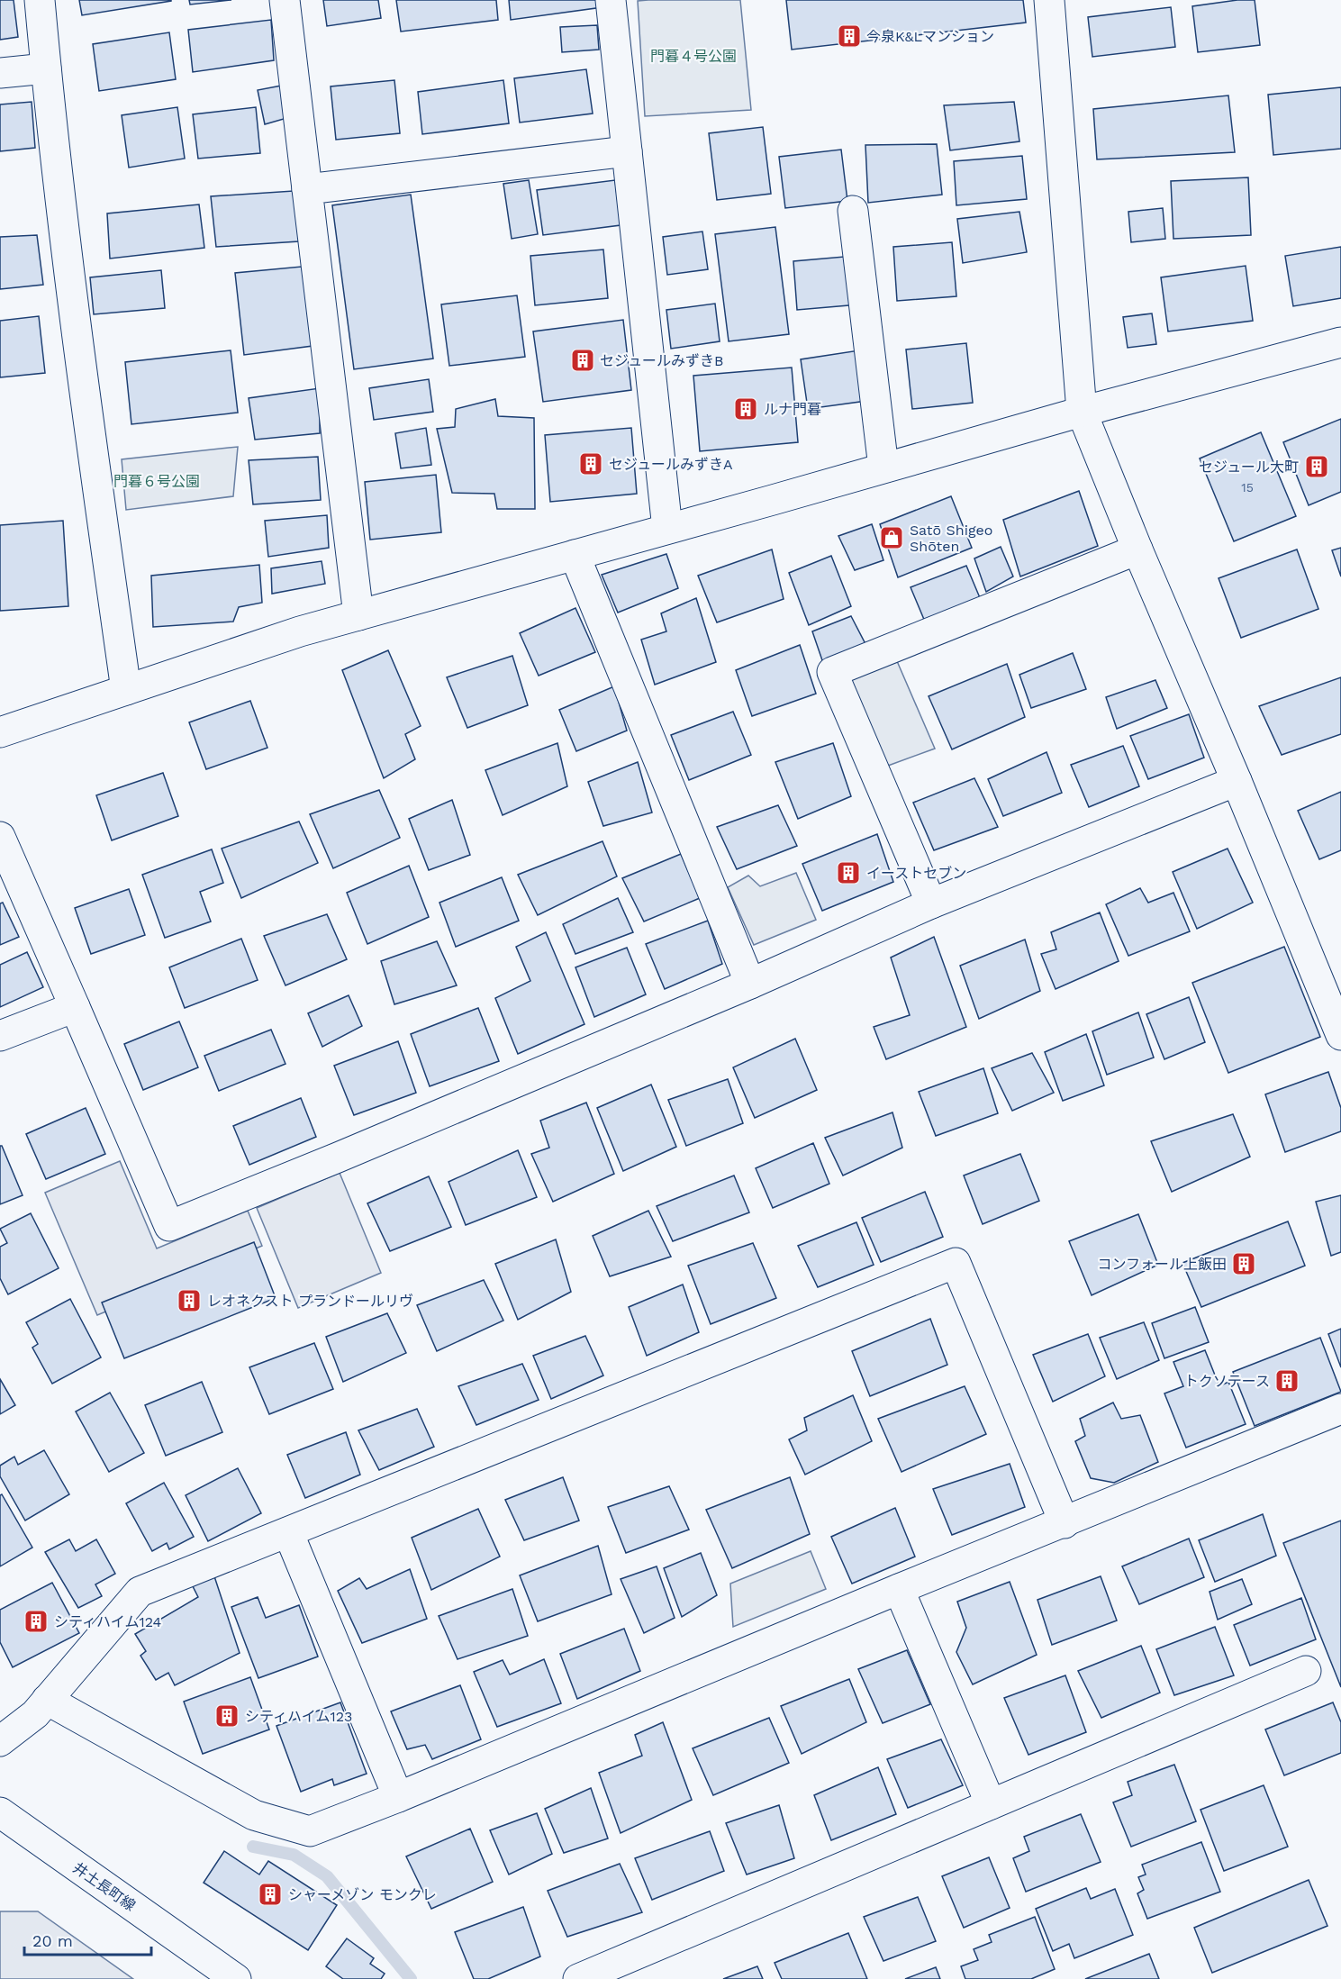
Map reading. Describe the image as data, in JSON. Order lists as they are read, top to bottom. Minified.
{"streets":{"street":["井土長町線"]},"parks":["門暮４号公園","門暮６号公園"],"places":{"building":["今泉K&Lマンション","セジュールみずきB","ルナ門暮","セジュールみずきA","セジュール大町","イーストセブン","コンフォール上飯田","レオネクスト プランドールリヴ","トクソテース","シティハイム124","シティハイム123","シャーメゾン モンクレ"],"shop":["Satō Shigeo Shōten"]},"house_numbers":["15"],"scale_bar":"20 m"}
